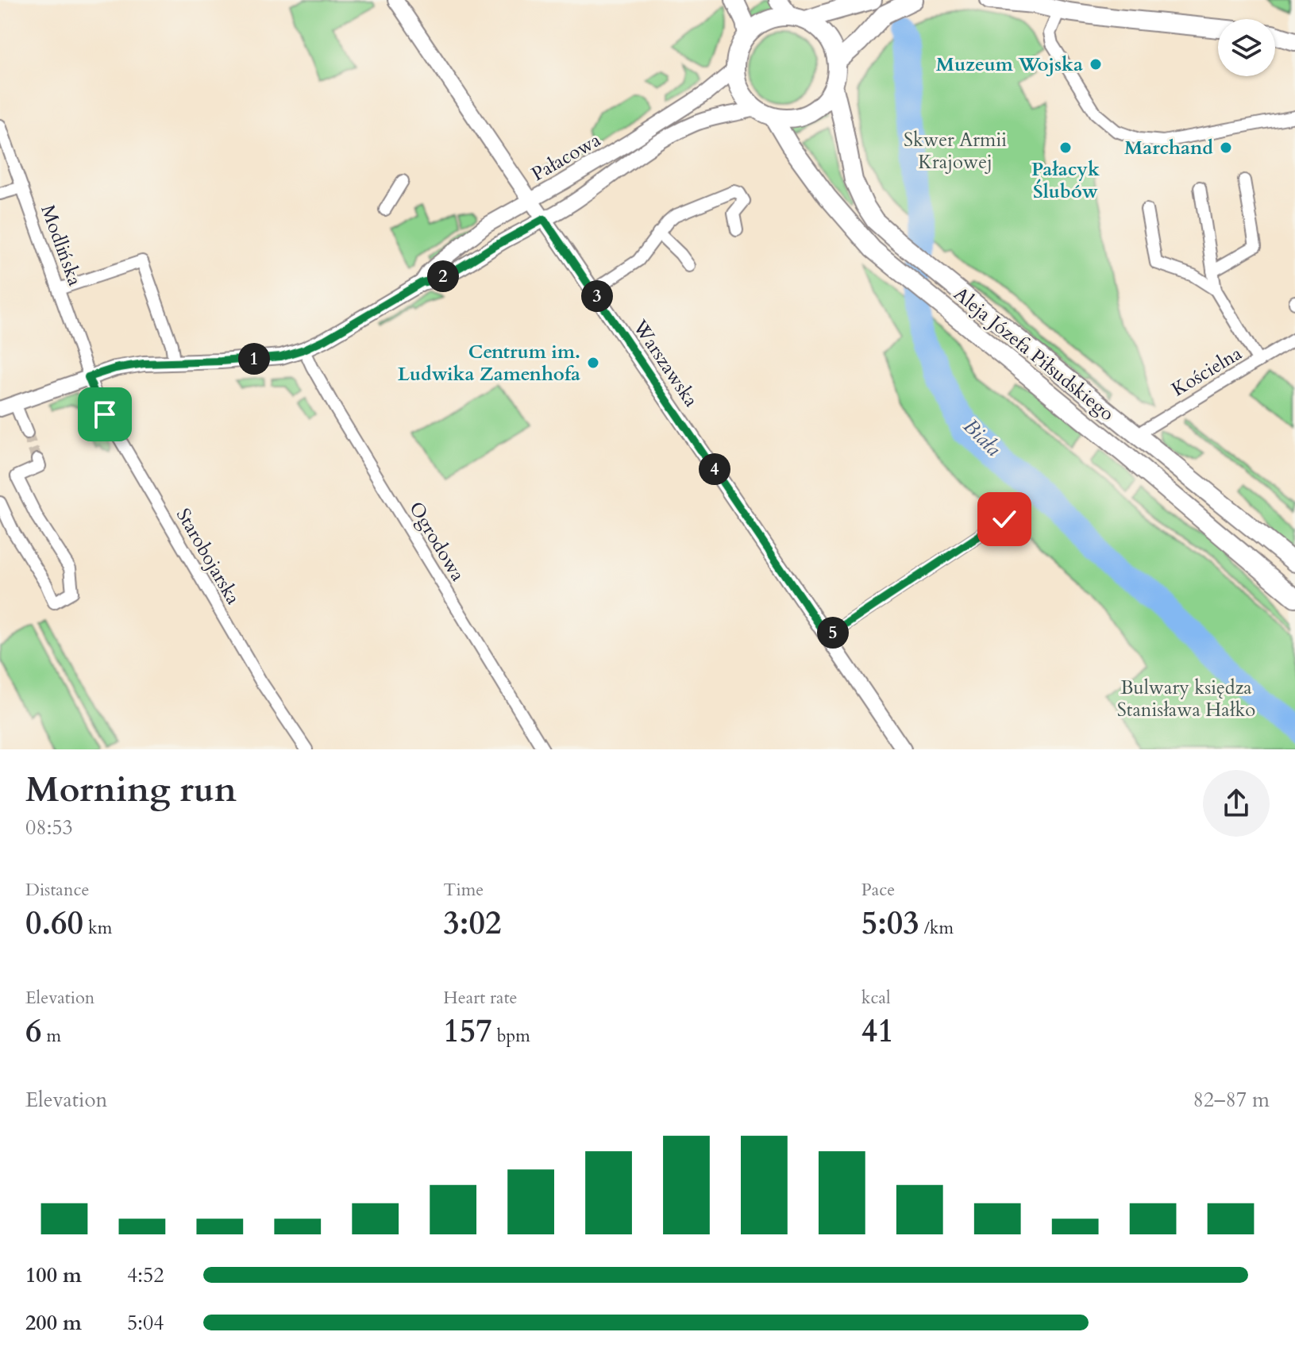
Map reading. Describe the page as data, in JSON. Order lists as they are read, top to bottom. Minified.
{"streets":{"main road":["Aleja Józefa Piłsudskiego"],"street":["Pałacowa","Modlińska","Warszawska","Kościelna","Ogrodowa","Starobojarska"]},"crossings":[["Pałacowa","Modlińska"],["Pałacowa","Aleja Józefa Piłsudskiego"],["Pałacowa","Warszawska"],["Pałacowa","Ogrodowa"],["Pałacowa","Starobojarska"],["Modlińska","Starobojarska"],["Aleja Józefa Piłsudskiego","Kościelna"]],"water":["Biała"],"parks":["Skwer Armii Krajowej","Bulwary księdza Stanisława Hałko"],"places":["Muzeum Wojska","Pałacyk Ślubów","Marchand","Centrum im. Ludwika Zamenhofa"],"page":{"pins":["2","3","1","4","5"],"heading":["Morning run","08:53"],"stats":[["Distance","0.60 km"],["Time","3:02"],["Pace","5:03 /km"],["Elevation","6 m"],["Heart rate","157 bpm"],["kcal","41"]],"chart":["Elevation","82–87 m"],"list":[{"name":"100 m","note":"4:52"},{"name":"200 m","note":"5:04"}]}}
